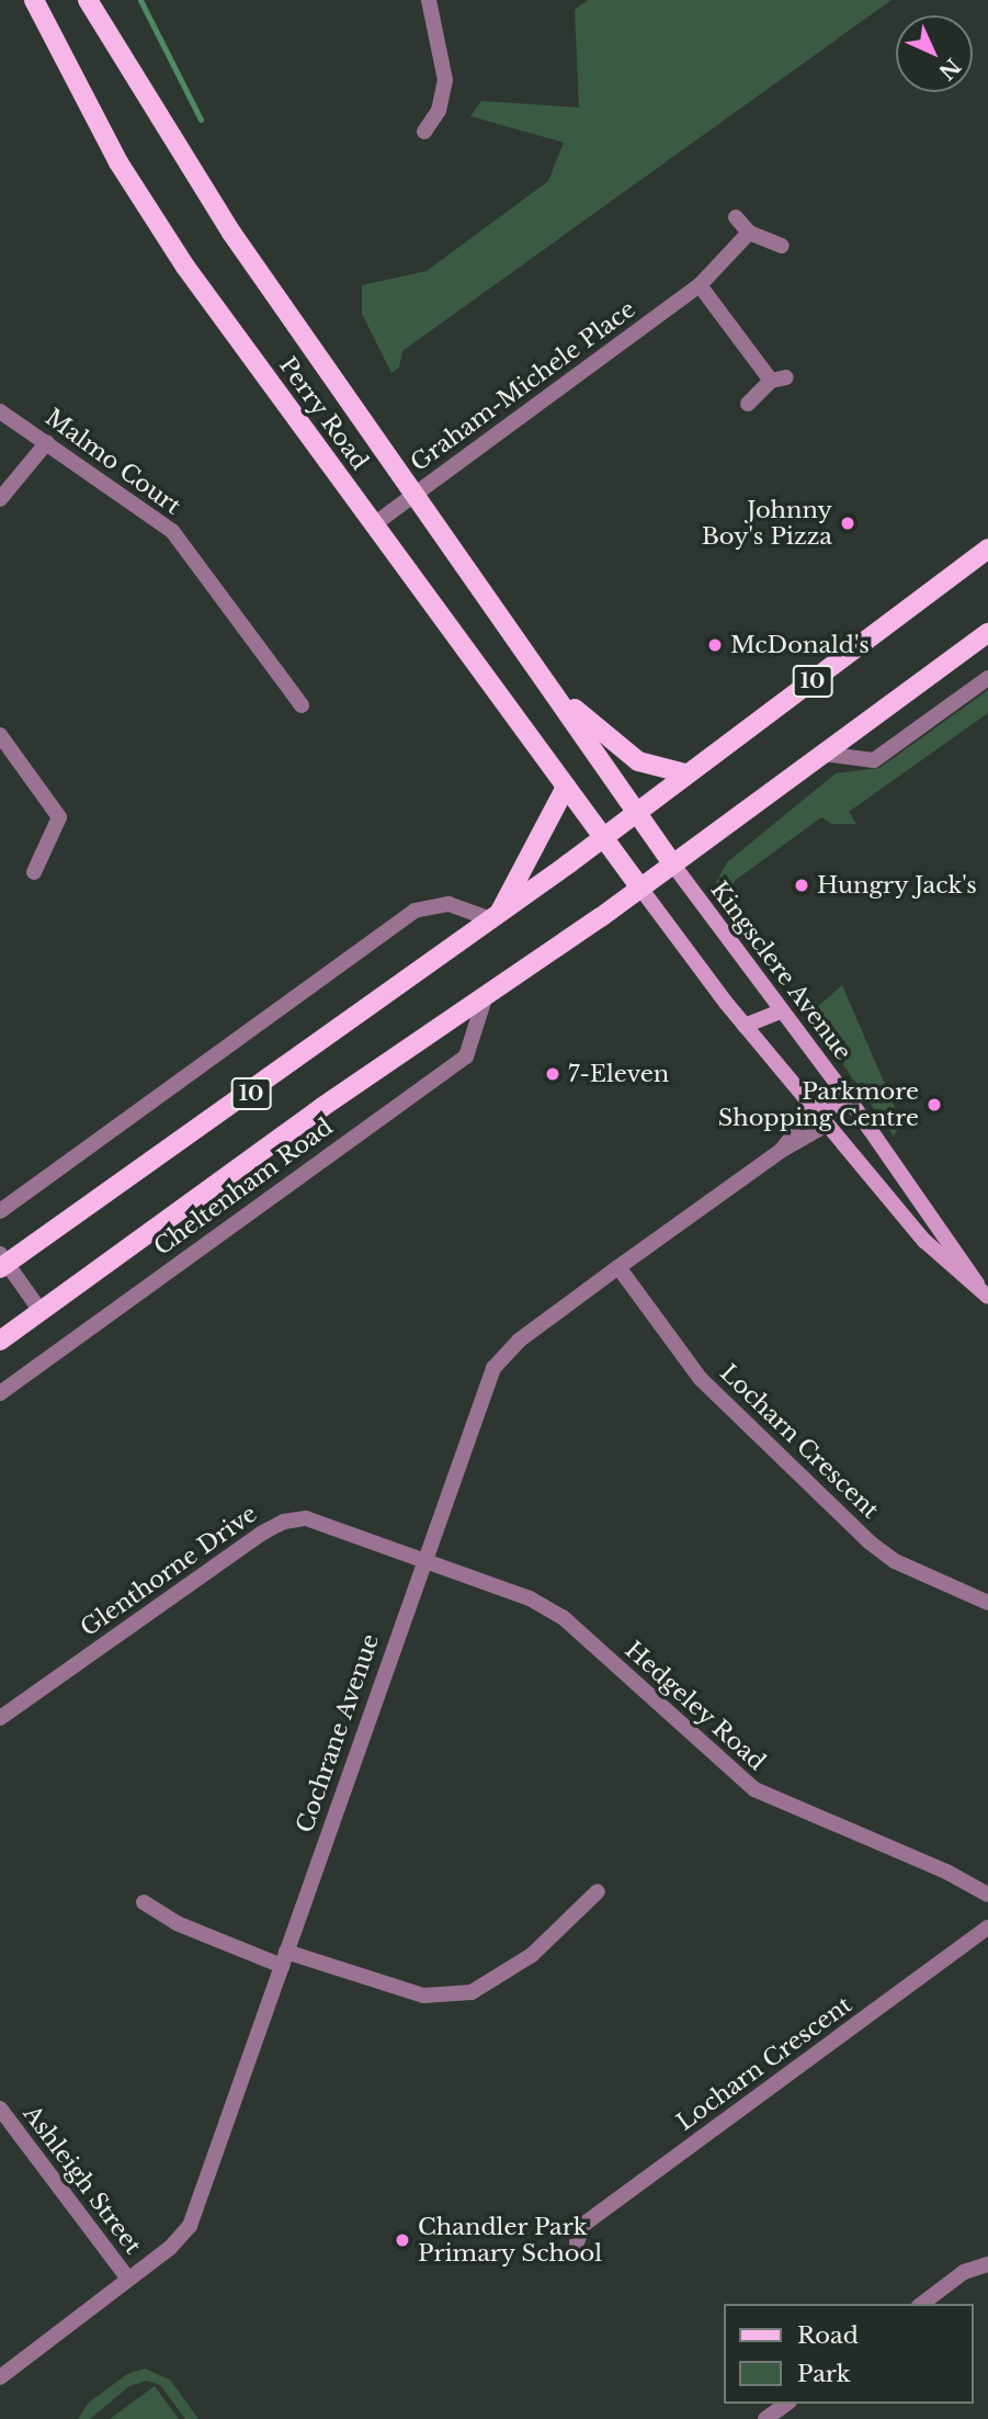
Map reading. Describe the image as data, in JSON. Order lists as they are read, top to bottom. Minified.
{"streets":{"main road":["Perry Road","10","Kingsclere Avenue","Cheltenham Road"],"street":["Graham-Michele Place","Malmo Court","Locharn Crescent","Glenthorne Drive","Hedgeley Road","Cochrane Avenue","Ashleigh Street"]},"crossings":[["Graham-Michele Place","Perry Road"],["Perry Road","10"],["Perry Road","Kingsclere Avenue"],["Perry Road","Cheltenham Road"],["Kingsclere Avenue","Cheltenham Road"],["Kingsclere Avenue","Cochrane Avenue"],["Locharn Crescent","Cochrane Avenue"],["Glenthorne Drive","Hedgeley Road"],["Glenthorne Drive","Cochrane Avenue"],["Hedgeley Road","Cochrane Avenue"],["Cochrane Avenue","Ashleigh Street"]],"places":["Johnny Boy's Pizza","McDonald's","Hungry Jack's","7-Eleven","Parkmore Shopping Centre","Chandler Park Primary School"],"legend":["Road","Park"],"north":"bottom right"}
